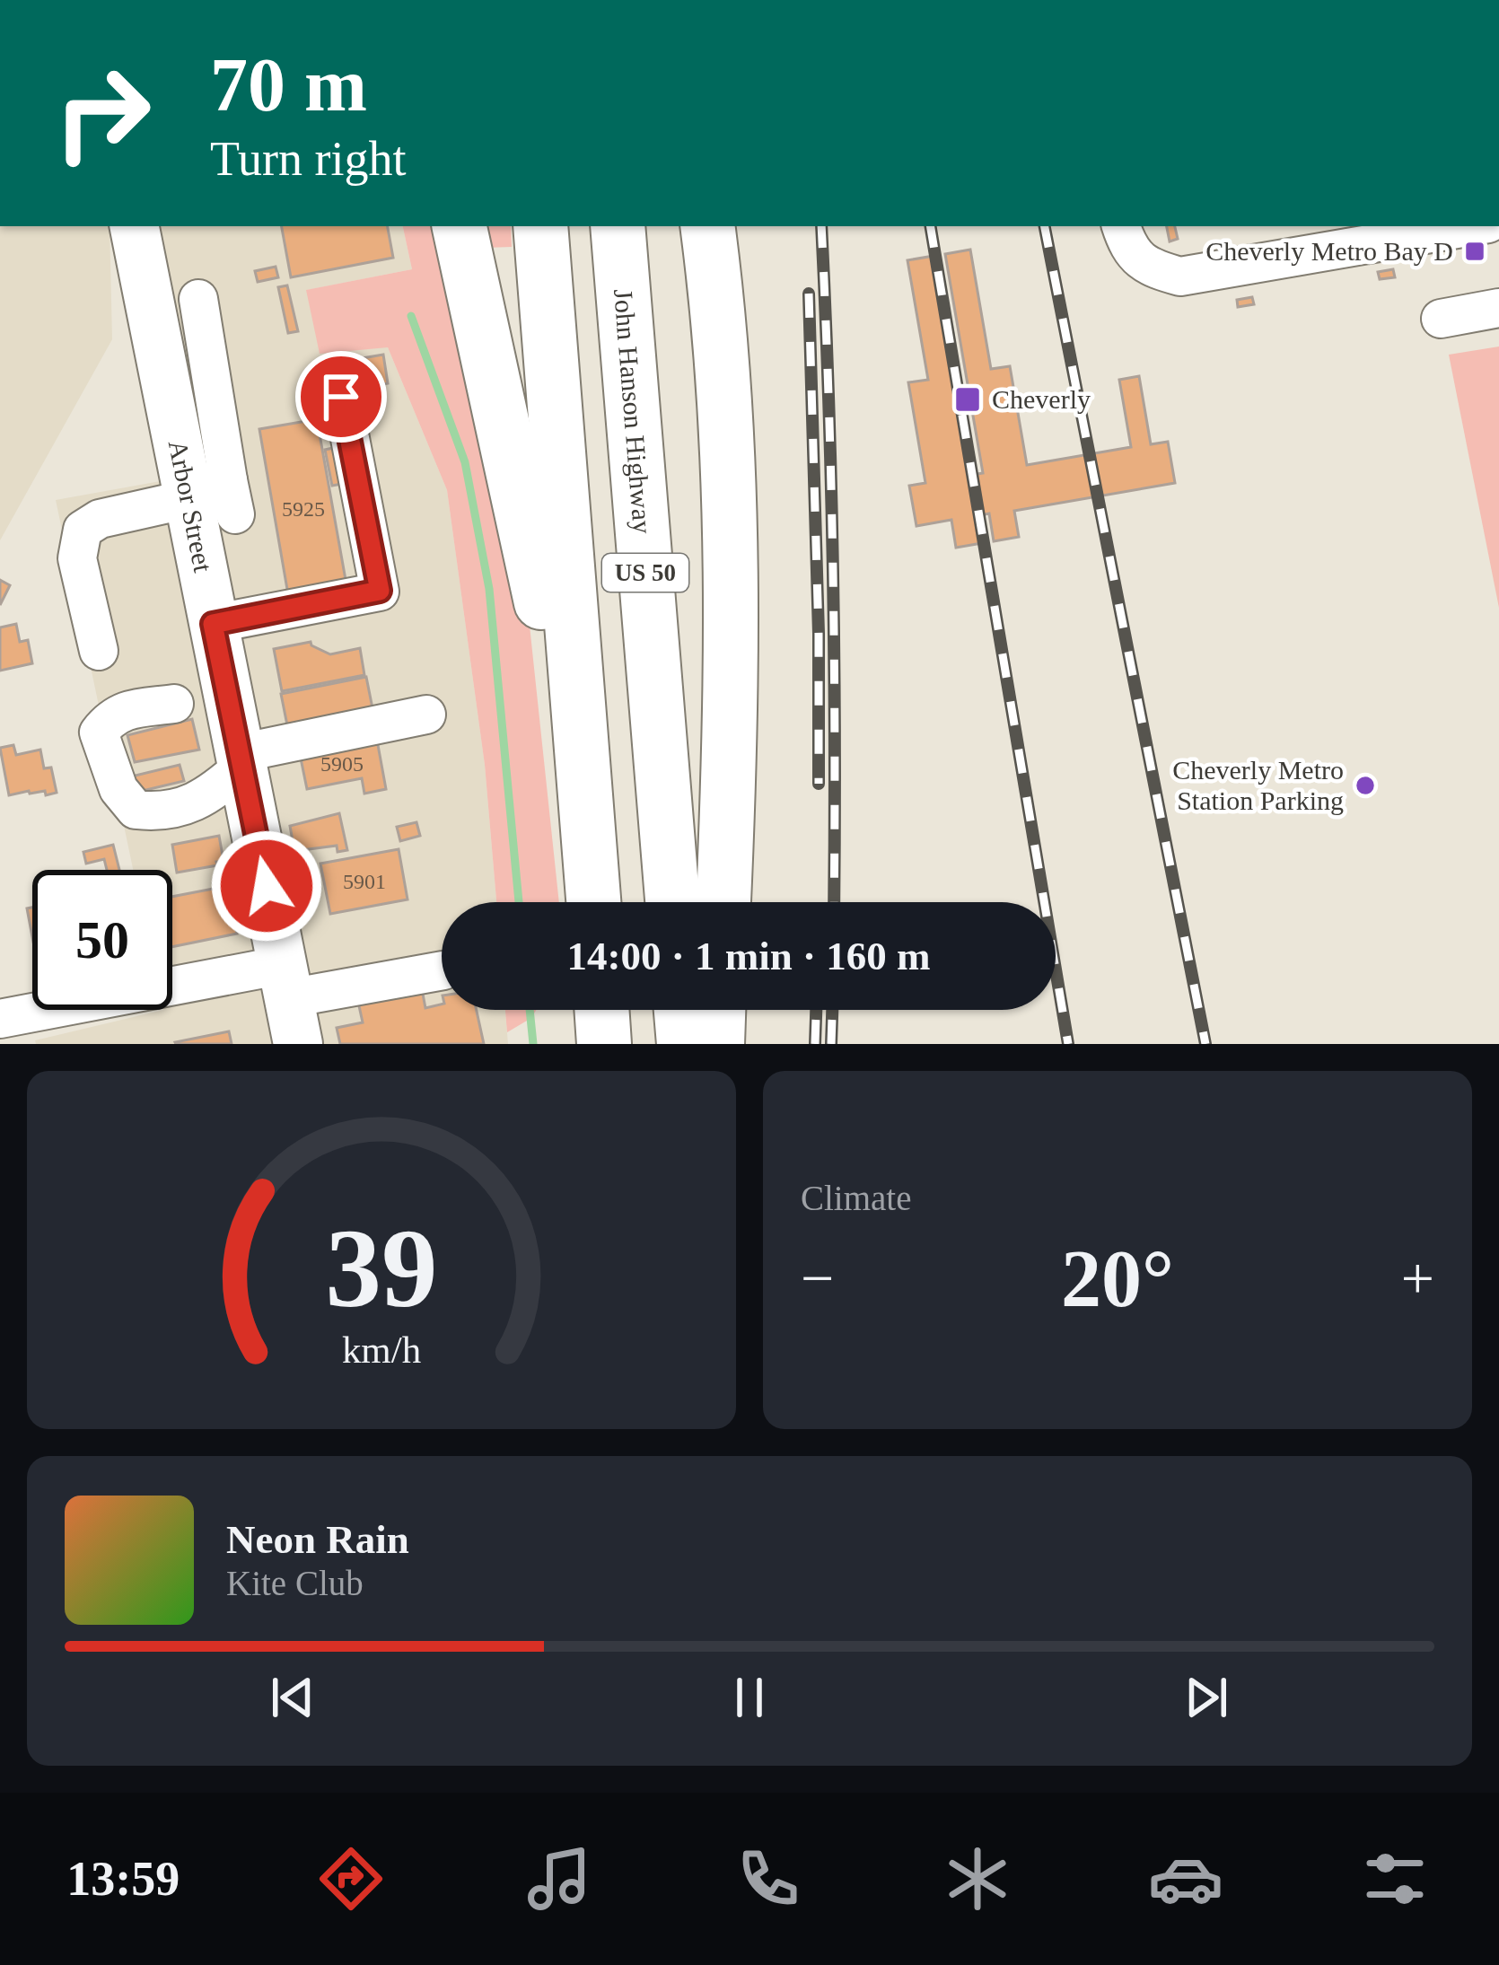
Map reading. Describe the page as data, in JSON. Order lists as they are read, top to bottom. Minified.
{"streets":{"highway":["John Hanson Highway","US 50"],"main road":["Arbor Street"]},"places":{"transit":["Cheverly Metro Bay D","Cheverly"],"other":["Cheverly Metro Station Parking"]},"house_numbers":["5925","5905","5901"],"page":{"turn":["70 m","Turn right"],"limit":"50","trip":"14:00 · 1 min · 160 m","tile":"Climate","heat":["−","20°","+"],"song":["Neon Rain","Kite Club"],"tabs":"13:59","gauge":["39","km/h"]}}
